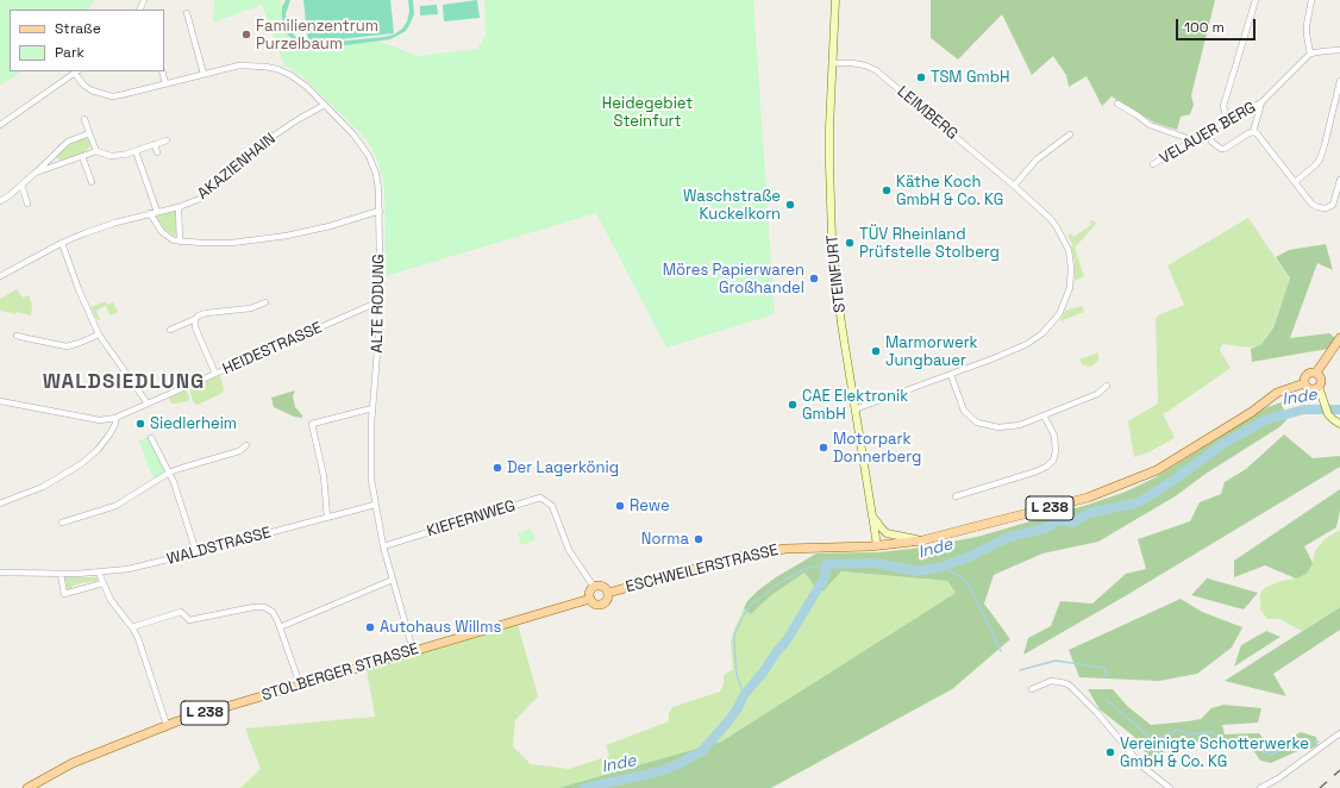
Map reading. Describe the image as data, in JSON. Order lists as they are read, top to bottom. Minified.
{"streets":{"main road":["L 238","ESCHWEILERSTRASSE","STOLBERGER STRASSE"],"street":["LEIMBERG","VELAUER BERG","AKAZIENHAIN","STEINFURT","ALTE RODUNG","HEIDESTRASSE","KIEFERNWEG","WALDSTRASSE"]},"crossings":[["LEIMBERG","STEINFURT"],["AKAZIENHAIN","ALTE RODUNG"],["STEINFURT","ESCHWEILERSTRASSE"],["ALTE RODUNG","HEIDESTRASSE"],["ALTE RODUNG","KIEFERNWEG"],["ALTE RODUNG","WALDSTRASSE"],["ALTE RODUNG","STOLBERGER STRASSE"],["L 238","KIEFERNWEG"],["L 238","ESCHWEILERSTRASSE"],["L 238","STOLBERGER STRASSE"],["KIEFERNWEG","ESCHWEILERSTRASSE"],["KIEFERNWEG","STOLBERGER STRASSE"],["ESCHWEILERSTRASSE","STOLBERGER STRASSE"]],"districts":["WALDSIEDLUNG"],"water":["Inde"],"parks":["Heidegebiet Steinfurt"],"places":["Familienzentrum Purzelbaum","TSM GmbH","Käthe Koch GmbH & Co. KG","Waschstraße Kuckelkorn","TÜV Rheinland Prüfstelle Stolberg","Möres Papierwaren Großhandel","Marmorwerk Jungbauer","CAE Elektronik GmbH","Siedlerheim","Motorpark Donnerberg","Der Lagerkönig","Rewe","Norma","Autohaus Willms","Vereinigte Schotterwerke GmbH & Co. KG"],"legend":["Straße","Park"],"scale_bar":"100 m"}
